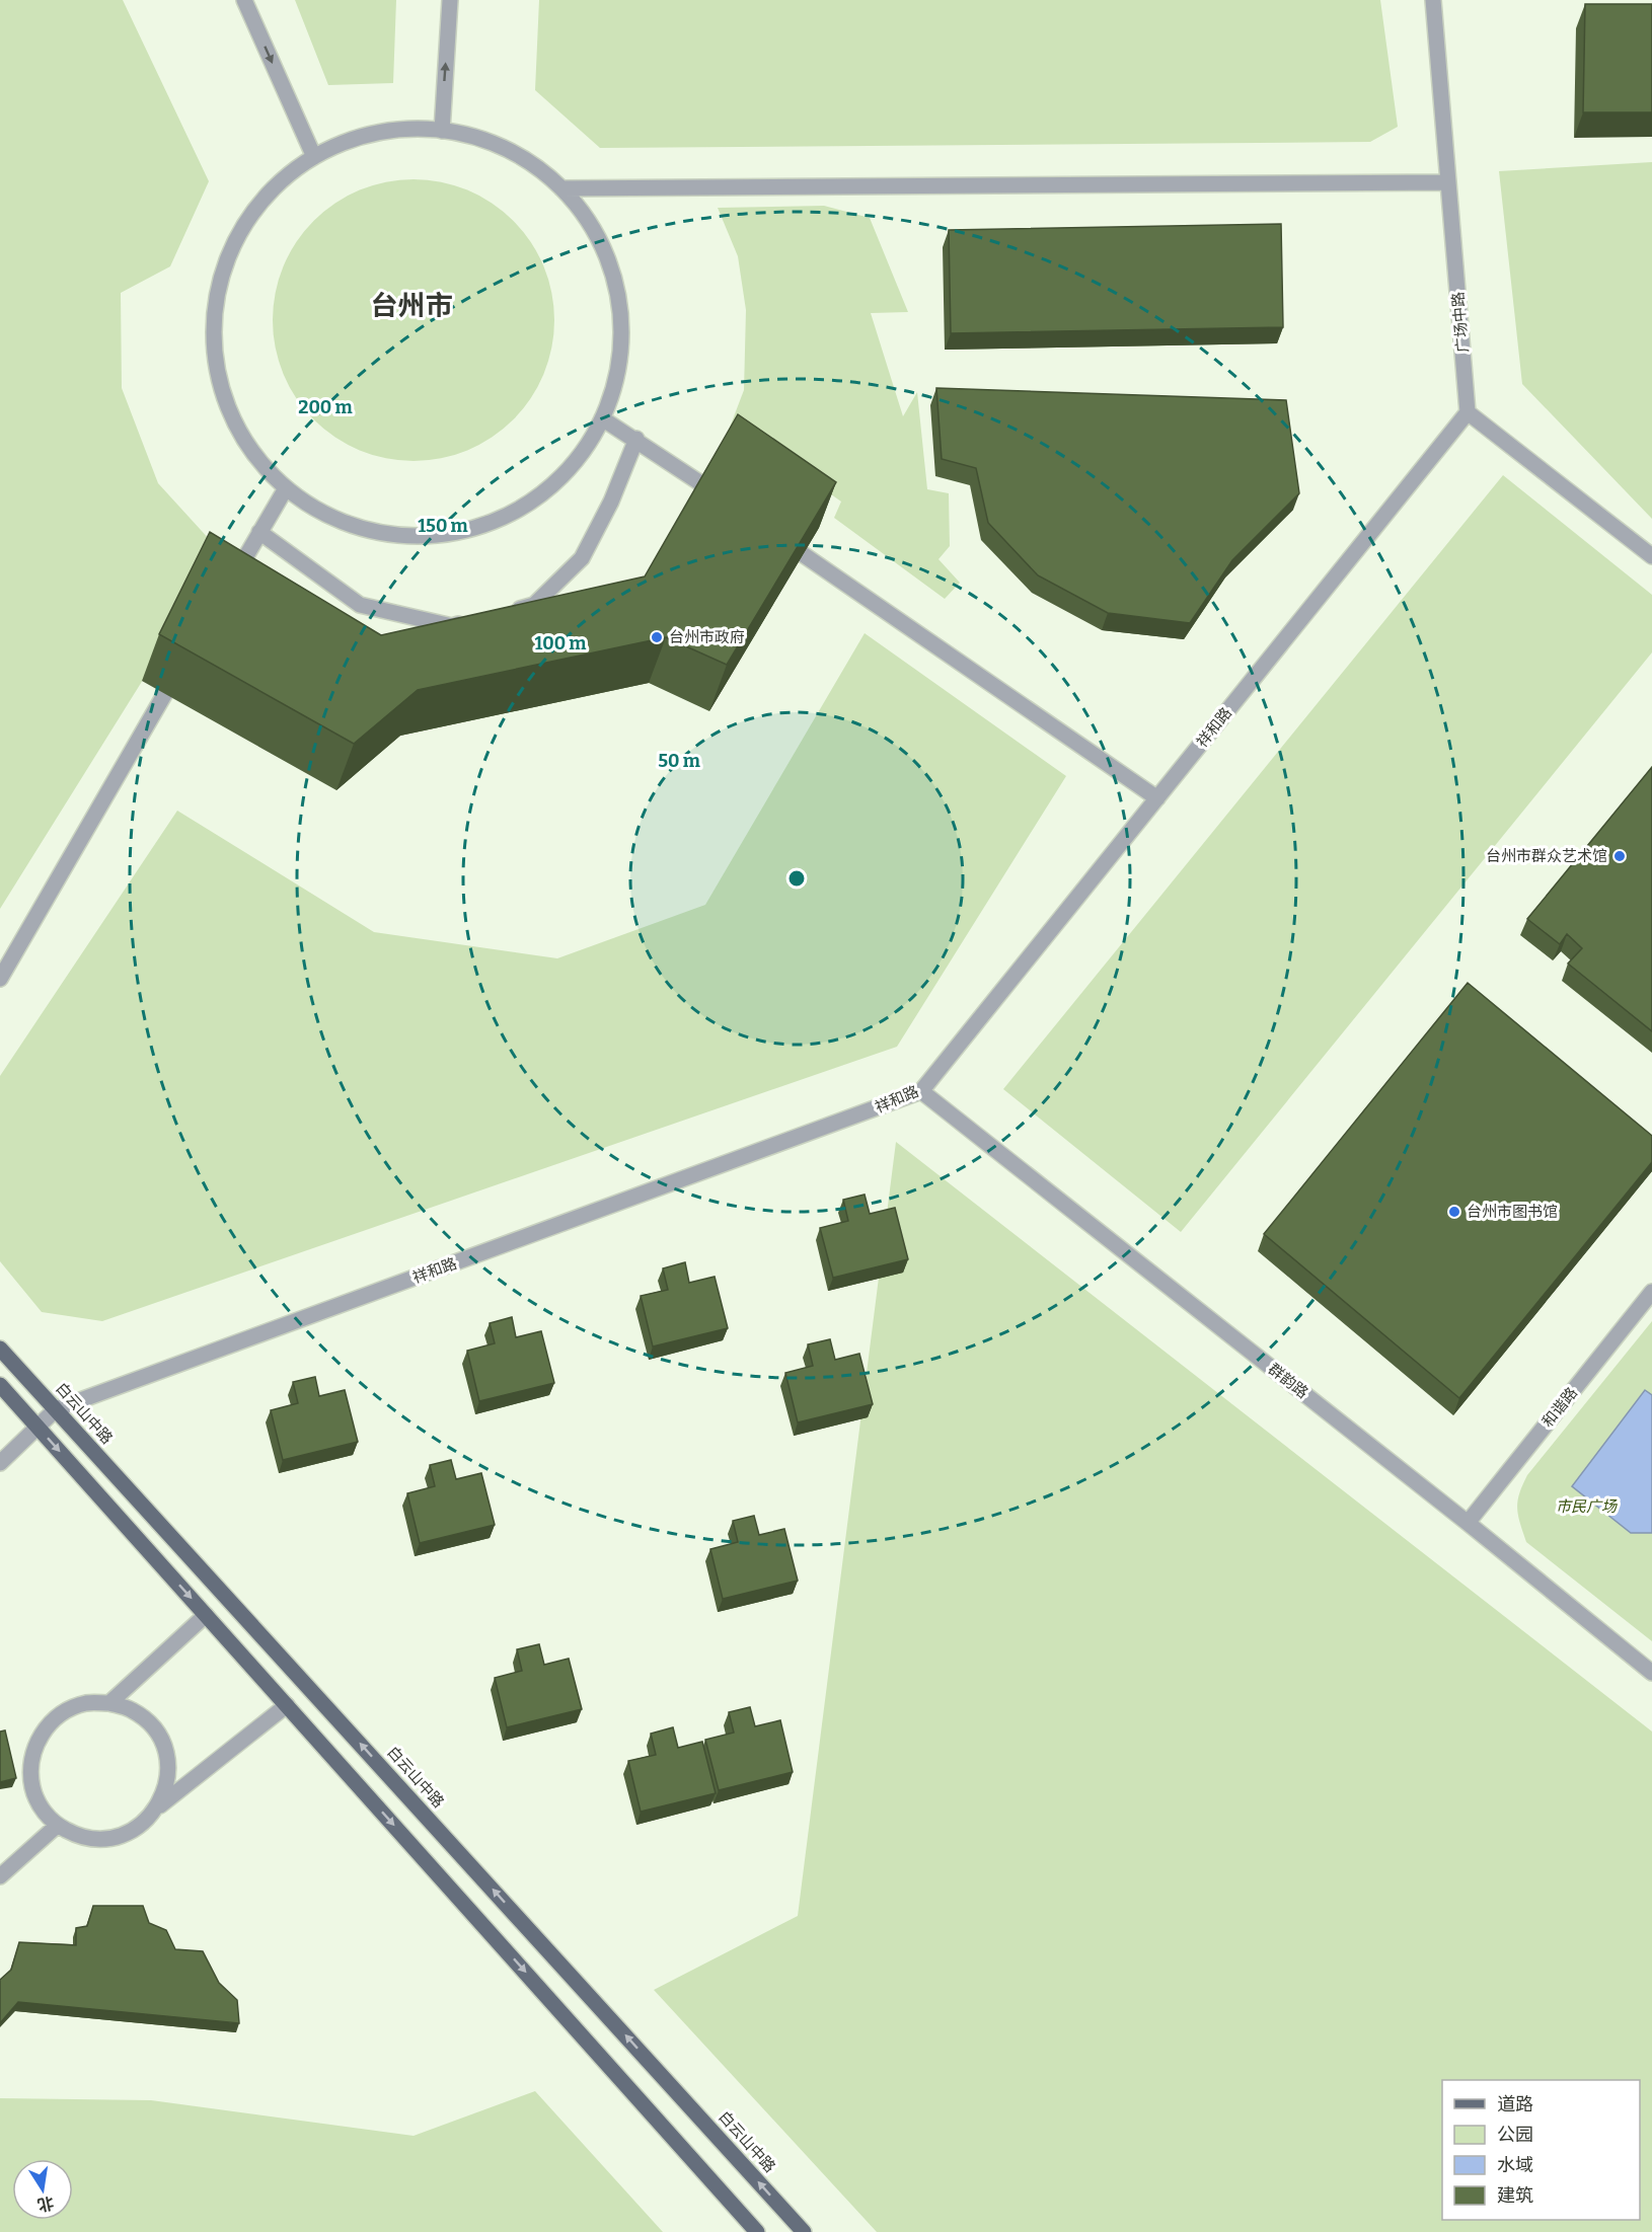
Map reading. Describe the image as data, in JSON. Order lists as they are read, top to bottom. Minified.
{"streets":{"main road":["白云山中路"],"street":["广场中路","祥和路","群韵路","和谐路"]},"crossings":[["广场中路","祥和路"],["祥和路","群韵路"],["祥和路","白云山中路"],["群韵路","和谐路"]],"districts":["台州市"],"parks":["市民广场"],"places":["台州市政府","台州市群众艺术馆","台州市图书馆"],"legend":["道路","公园","水域","建筑"],"north":"bottom","rings":["200 m","150 m","100 m","50 m"]}
